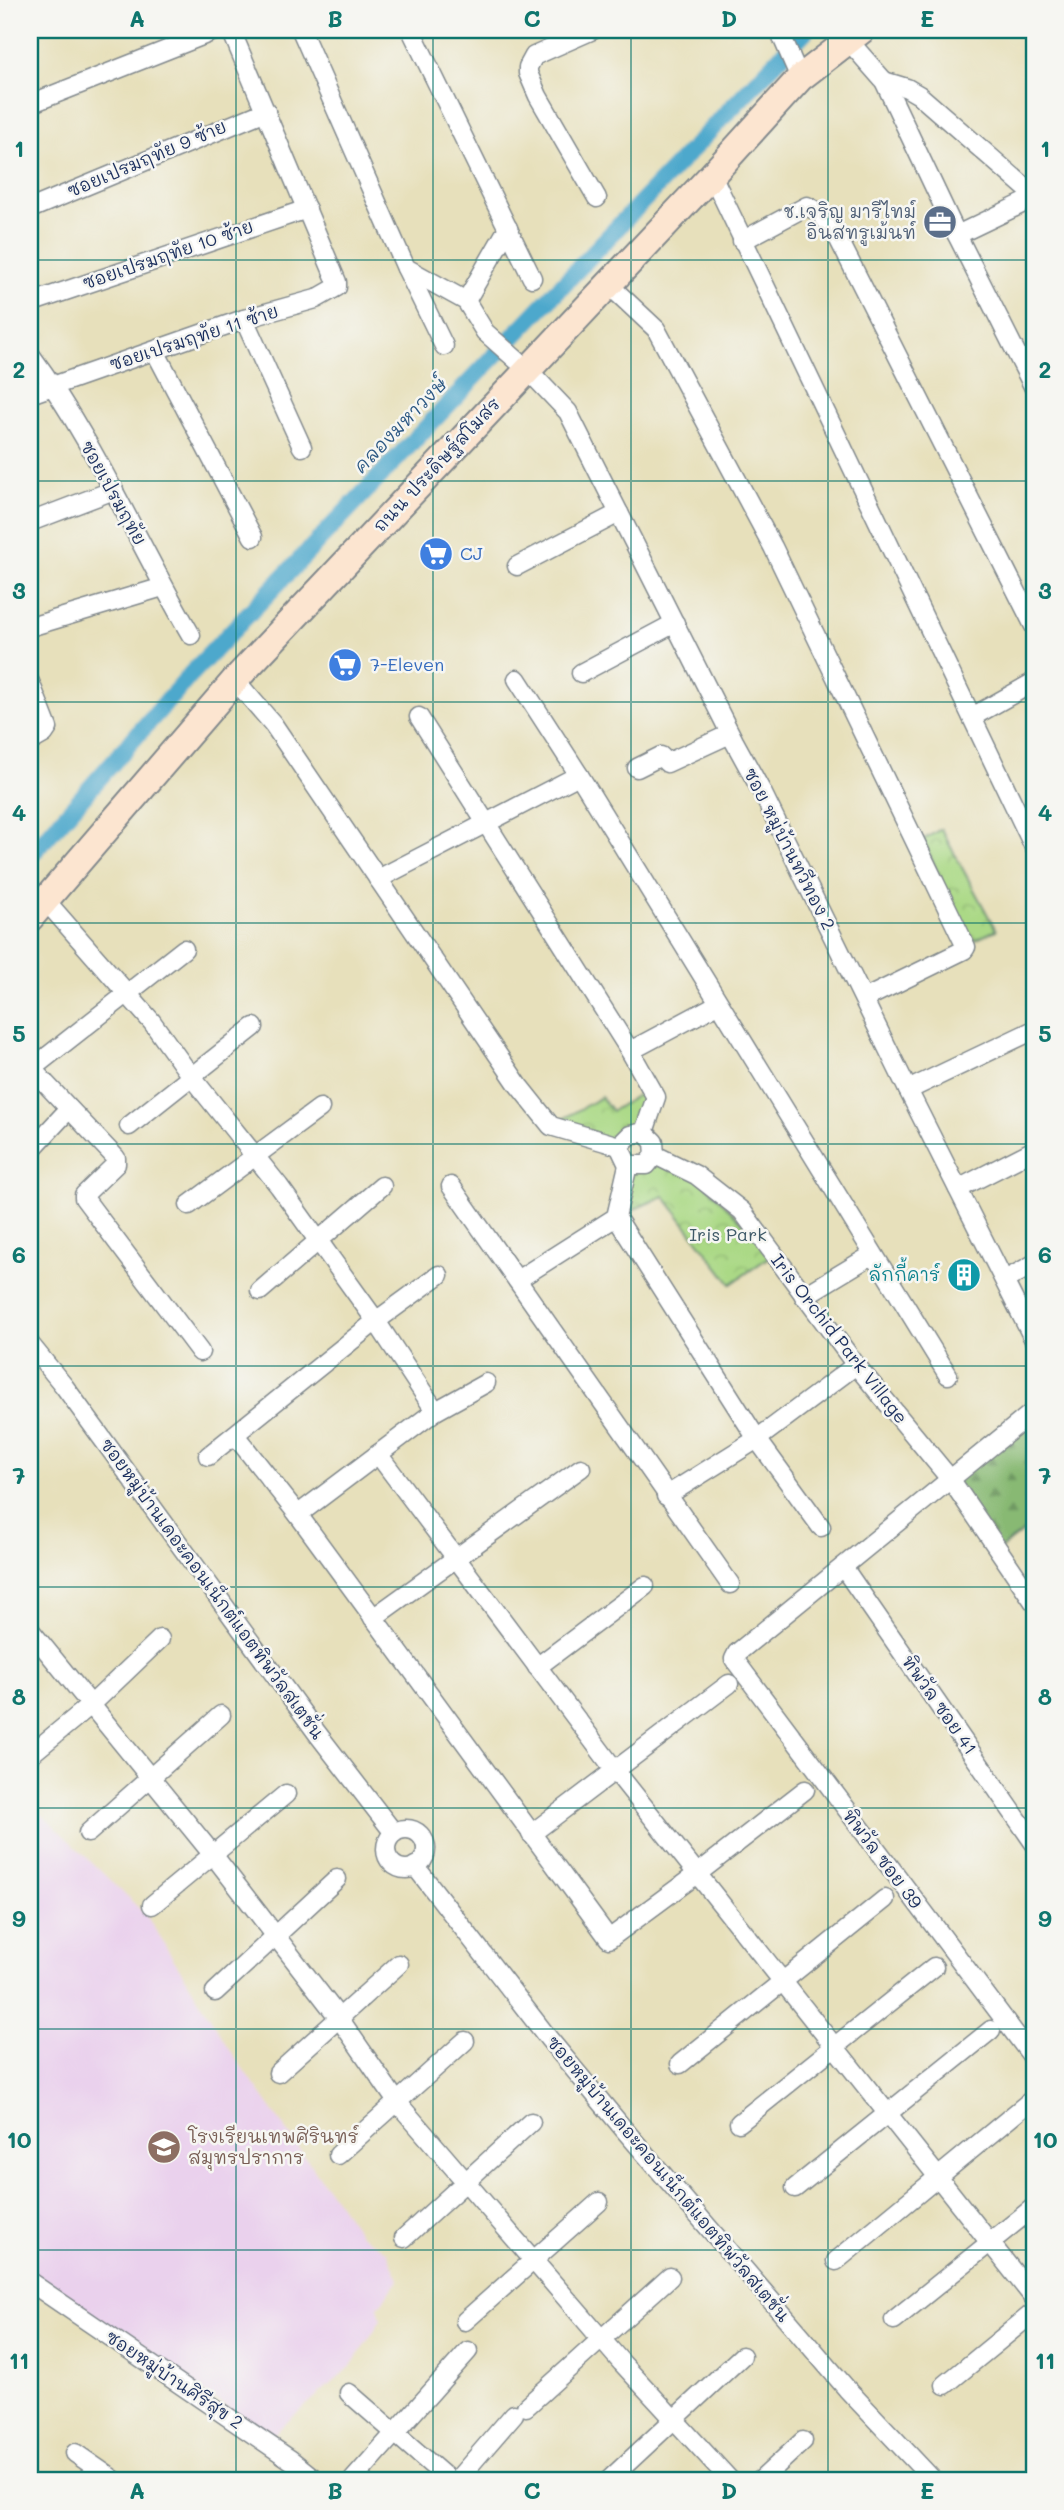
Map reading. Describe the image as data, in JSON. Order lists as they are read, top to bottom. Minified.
{"streets":{"street":["ซอยเปรมฤทัย 9 ซ้าย","ซอยเปรมฤทัย 10 ซ้าย","ซอยเปรมฤทัย 11 ซ้าย","ถนน ประดิษฐ์สโมสร","ซอยเปรมฤทัย","ซอย หมู่บ้านทวีทอง 2","Iris Orchid Park Village","ซอยหมู่บ้านเดอะคอนเน็กต์แอตทิพวัลสเตชั่น","ทิพวัล ซอย 41","ทิพวัล ซอย 39","ซอยหมู่บ้านศิรีสุข 2"]},"crossings":[["ซอยเปรมฤทัย 10 ซ้าย","ซอยเปรมฤทัย 11 ซ้าย"],["ซอยเปรมฤทัย 11 ซ้าย","ซอยเปรมฤทัย"],["ถนน ประดิษฐ์สโมสร","ซอย หมู่บ้านทวีทอง 2"],["ทิพวัล ซอย 41","ทิพวัล ซอย 39"]],"water":["คลองมหาวงษ์"],"parks":["Iris Park"],"places":{"office":["ช.เจริญ มารีไทม์ อินสทรูเม้นท์"],"supermarket":["CJ","7-Eleven"],"building":["ลักกี้คาร์"],"school or university":["โรงเรียนเทพศิรินทร์ สมุทรปราการ"]},"grid":{"columns":["A","B","C","D","E"],"rows":["1","2","3","4","5","6","7","8","9","10","11"]}}
